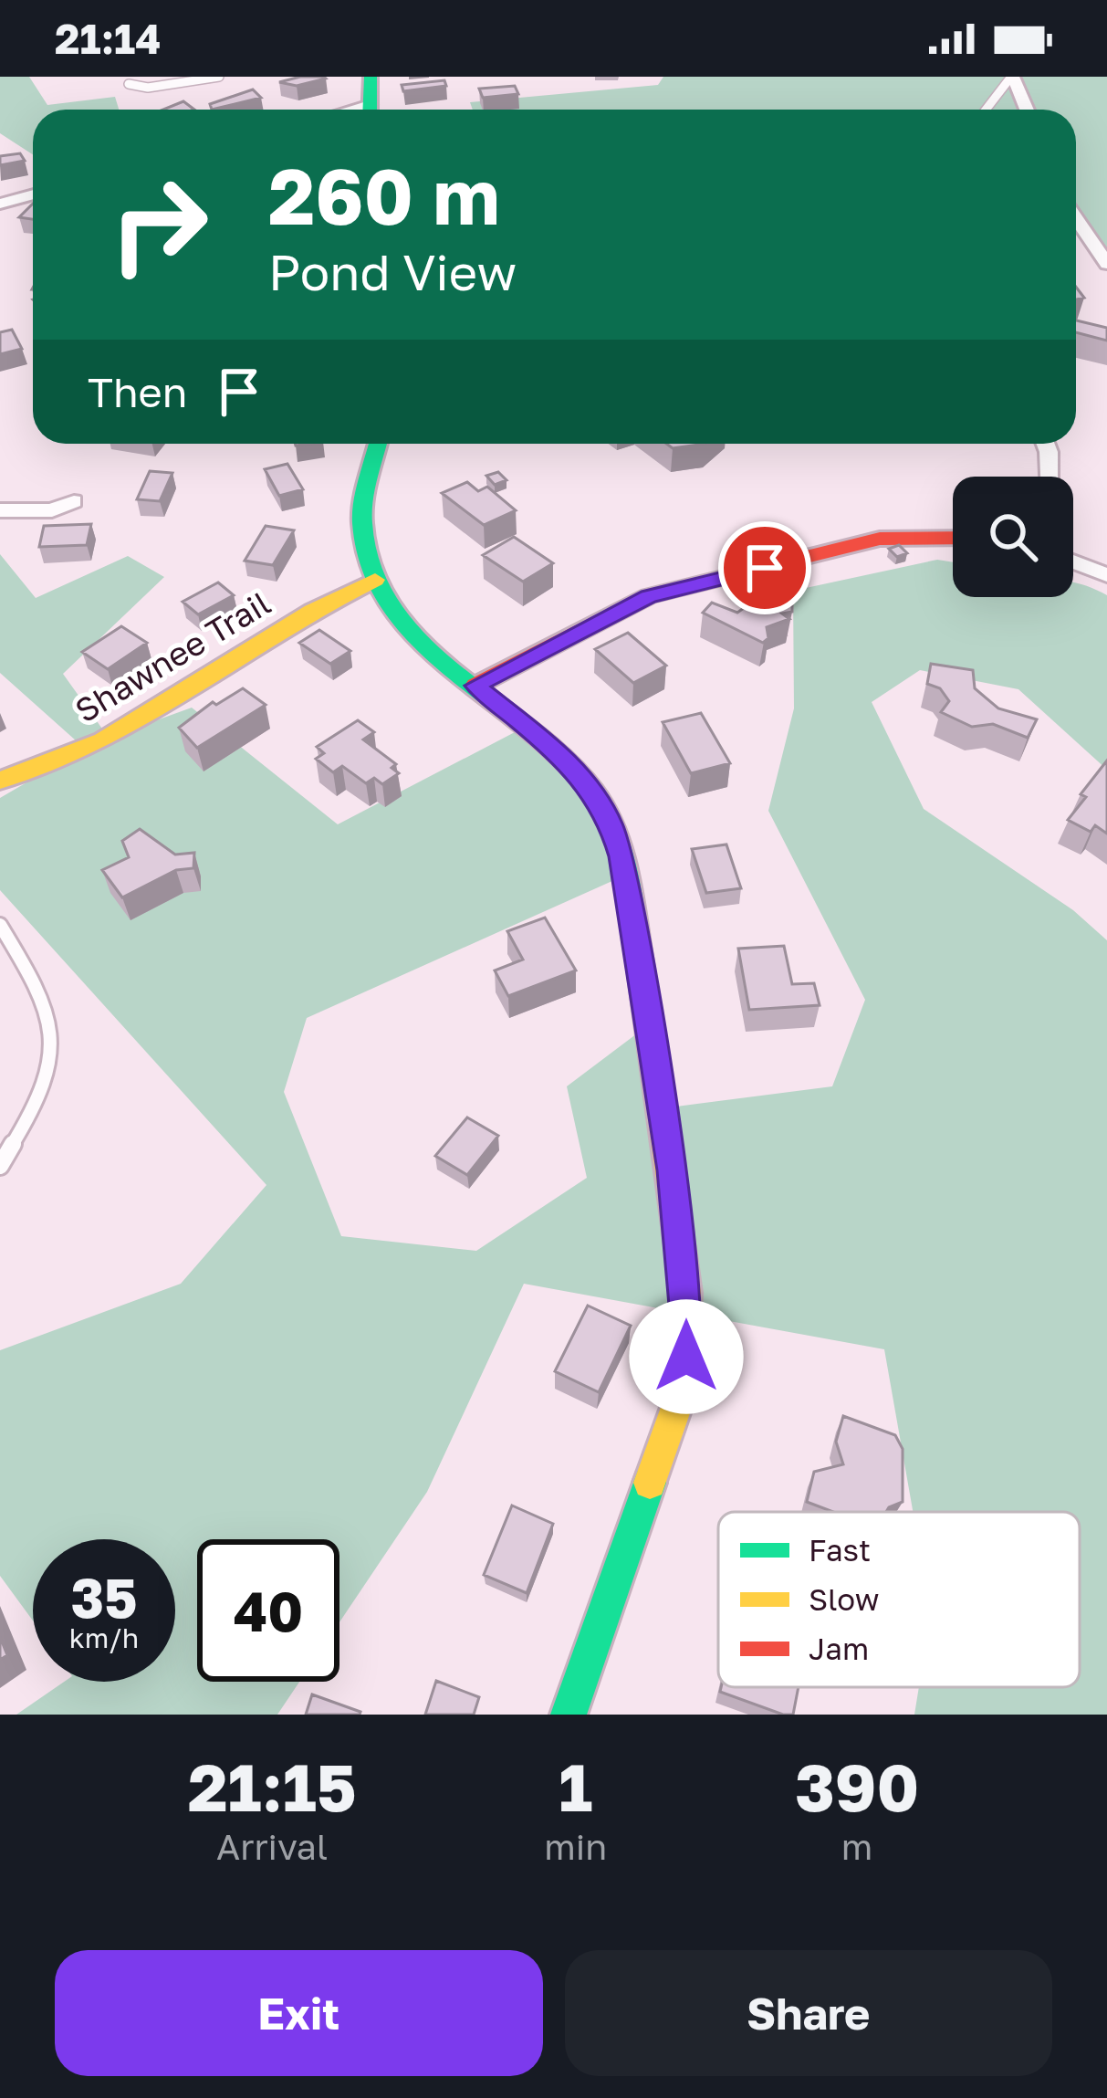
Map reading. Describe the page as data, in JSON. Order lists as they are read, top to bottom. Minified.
{"streets":{"street":["Shawnee Trail"]},"legend":["Fast","Slow","Jam"],"page":{"status":"21:14","turn":["260 m","Pond View"],"then":"Then","speed":"35 km/h","limit":"40","eta":["21:15","Arrival","1","min","390","m"],"buttons":["Exit","Share"]}}
